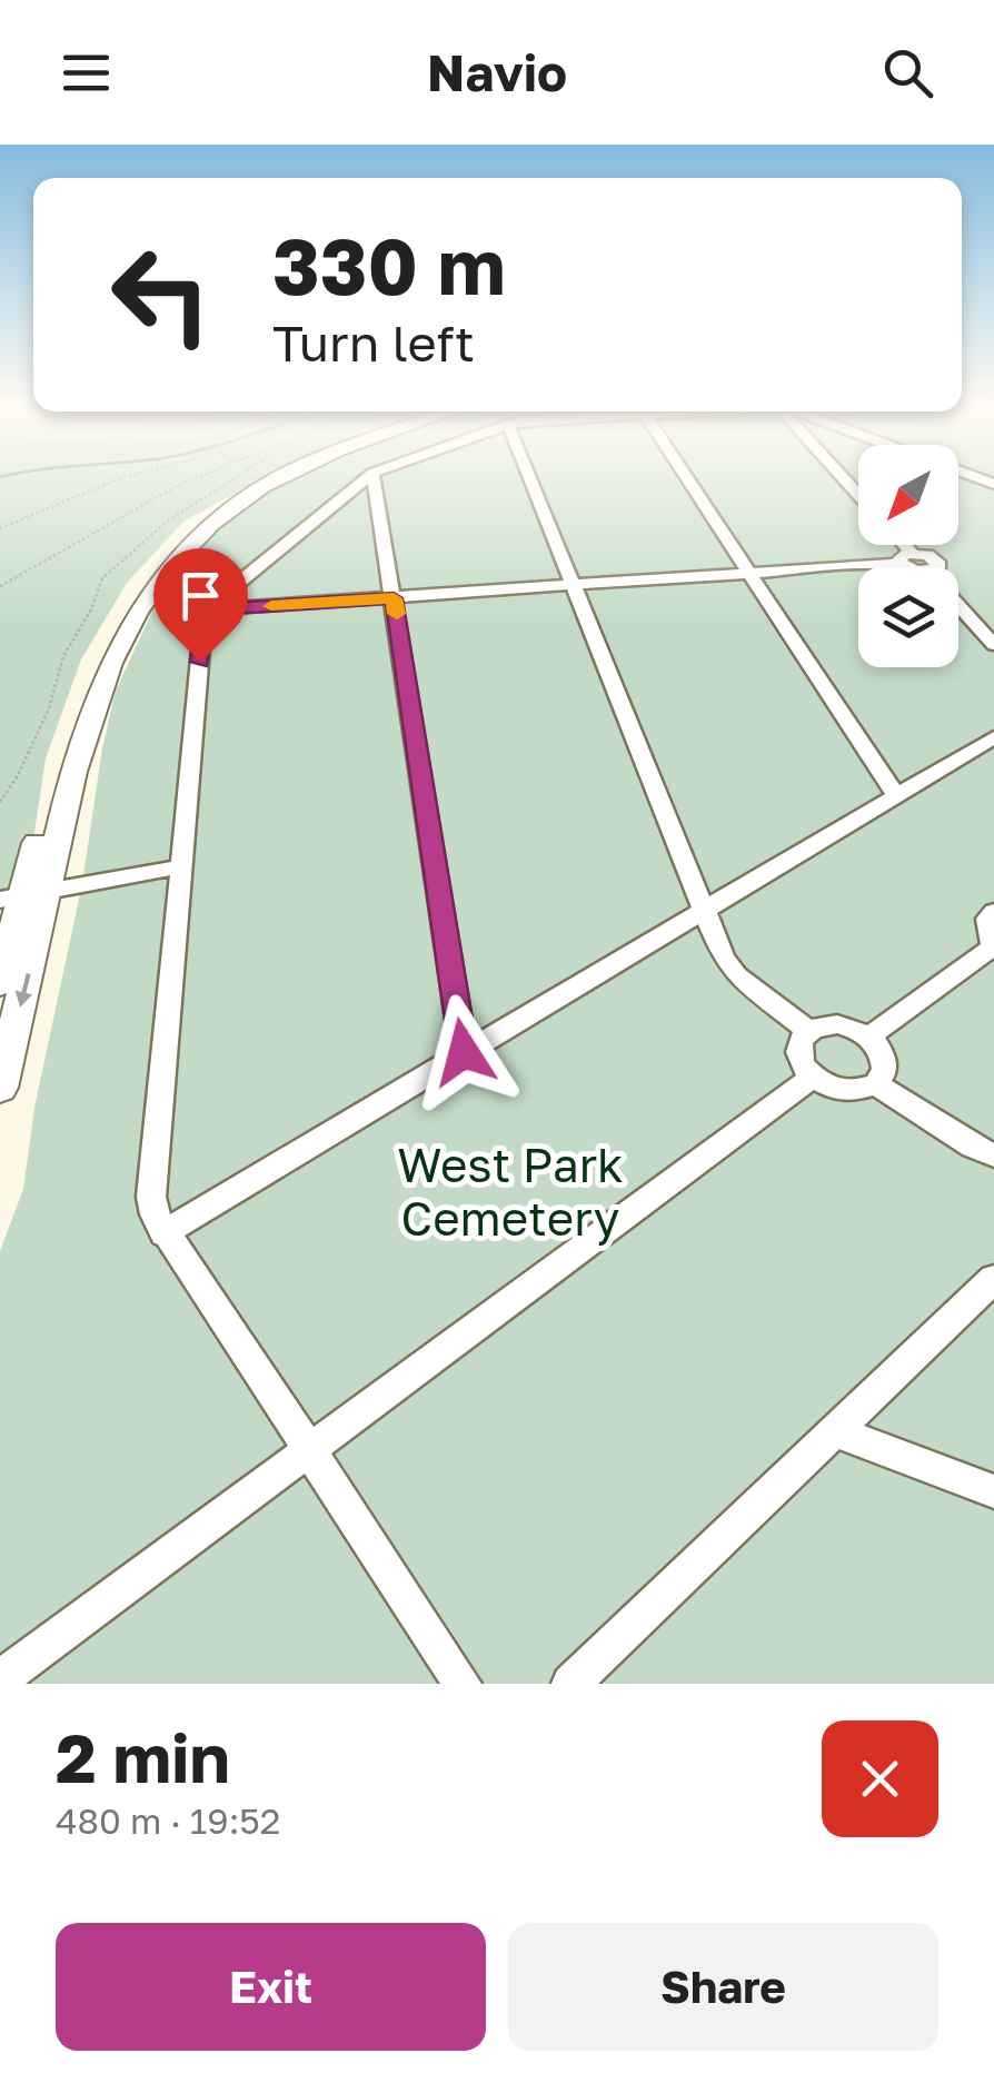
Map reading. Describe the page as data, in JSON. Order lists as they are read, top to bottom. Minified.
{"parks":["West Park Cemetery"],"north":"bottom left","page":{"header":"Navio","turn":["330 m","Turn left"],"heading":["2 min","480 m · 19:52"],"buttons":["Exit","Share"]}}
